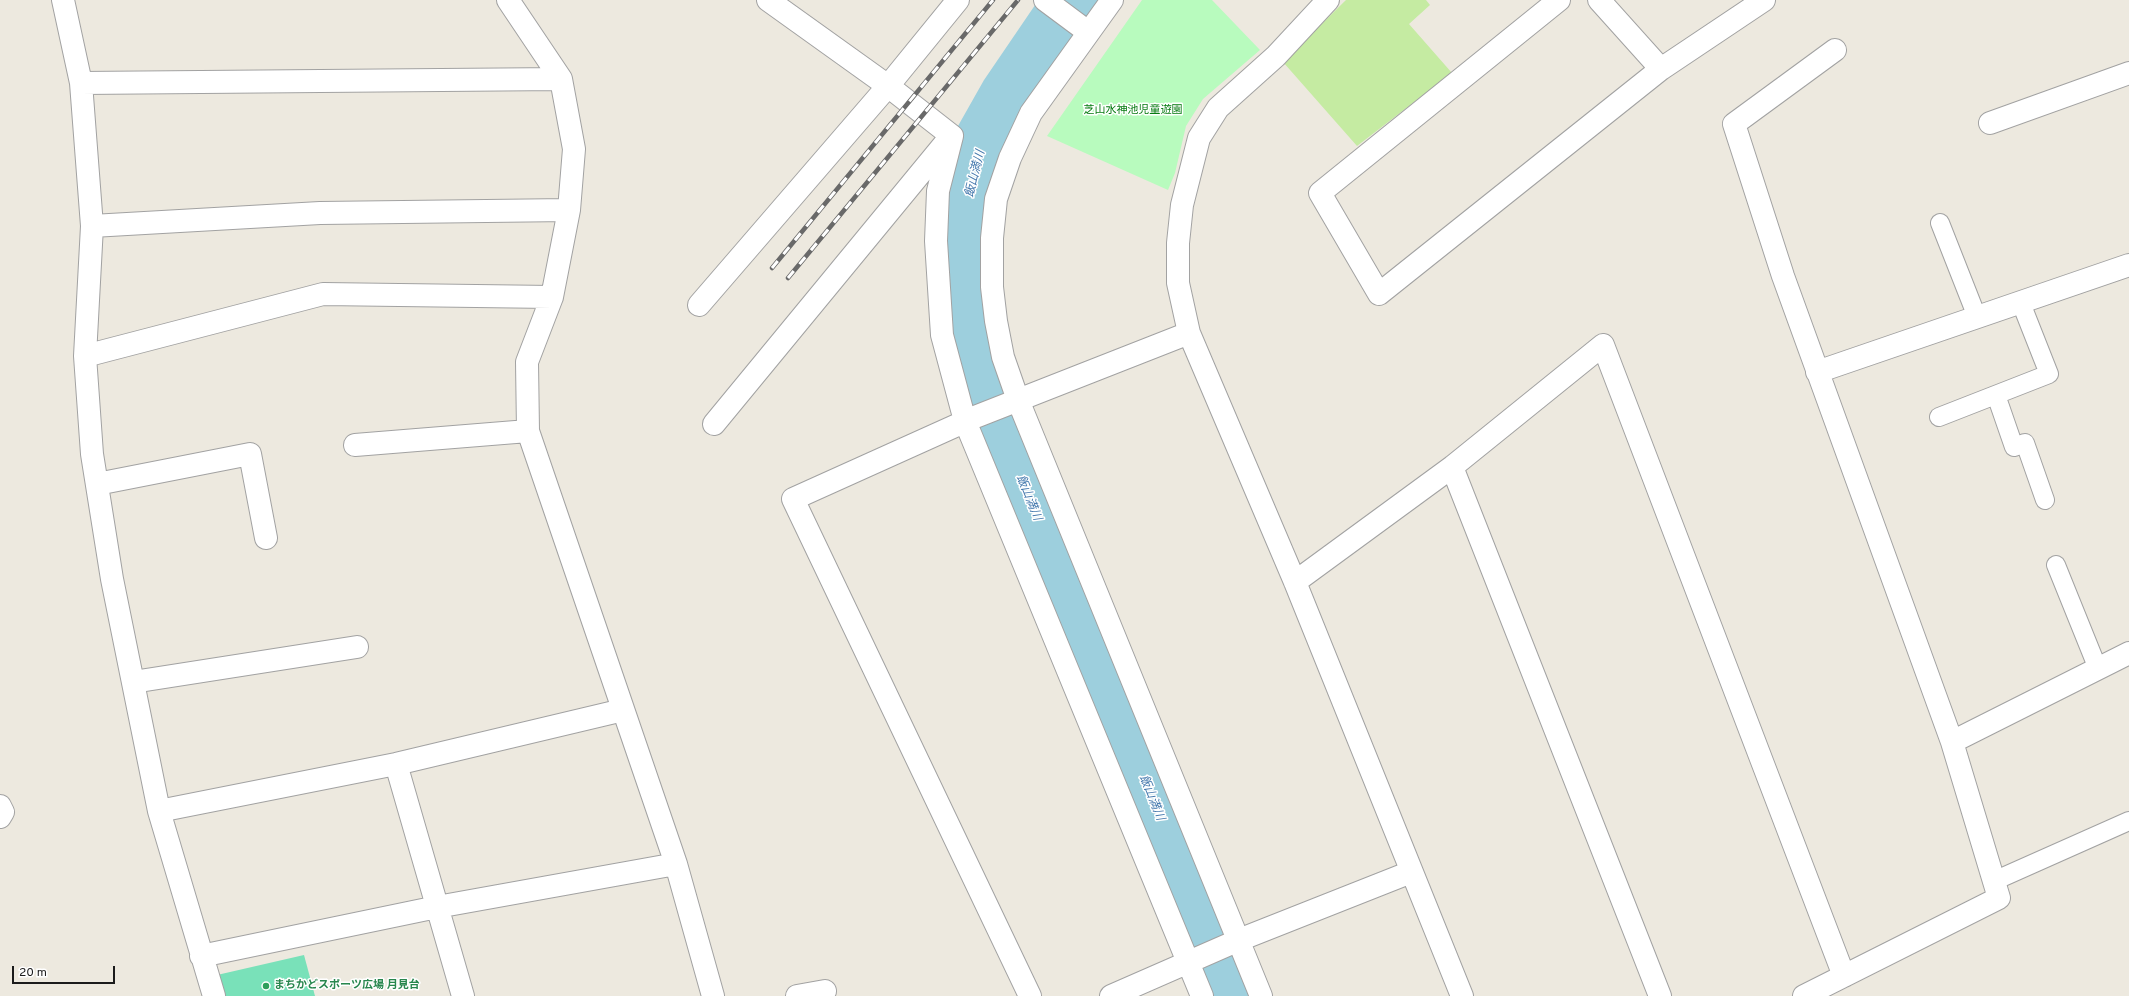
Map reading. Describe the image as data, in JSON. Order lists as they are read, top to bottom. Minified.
{"water":["飯山満川"],"parks":["芝山水神池児童遊園"],"places":["まちかどスポーツ広場 月見台"],"scale_bar":"20 m"}
